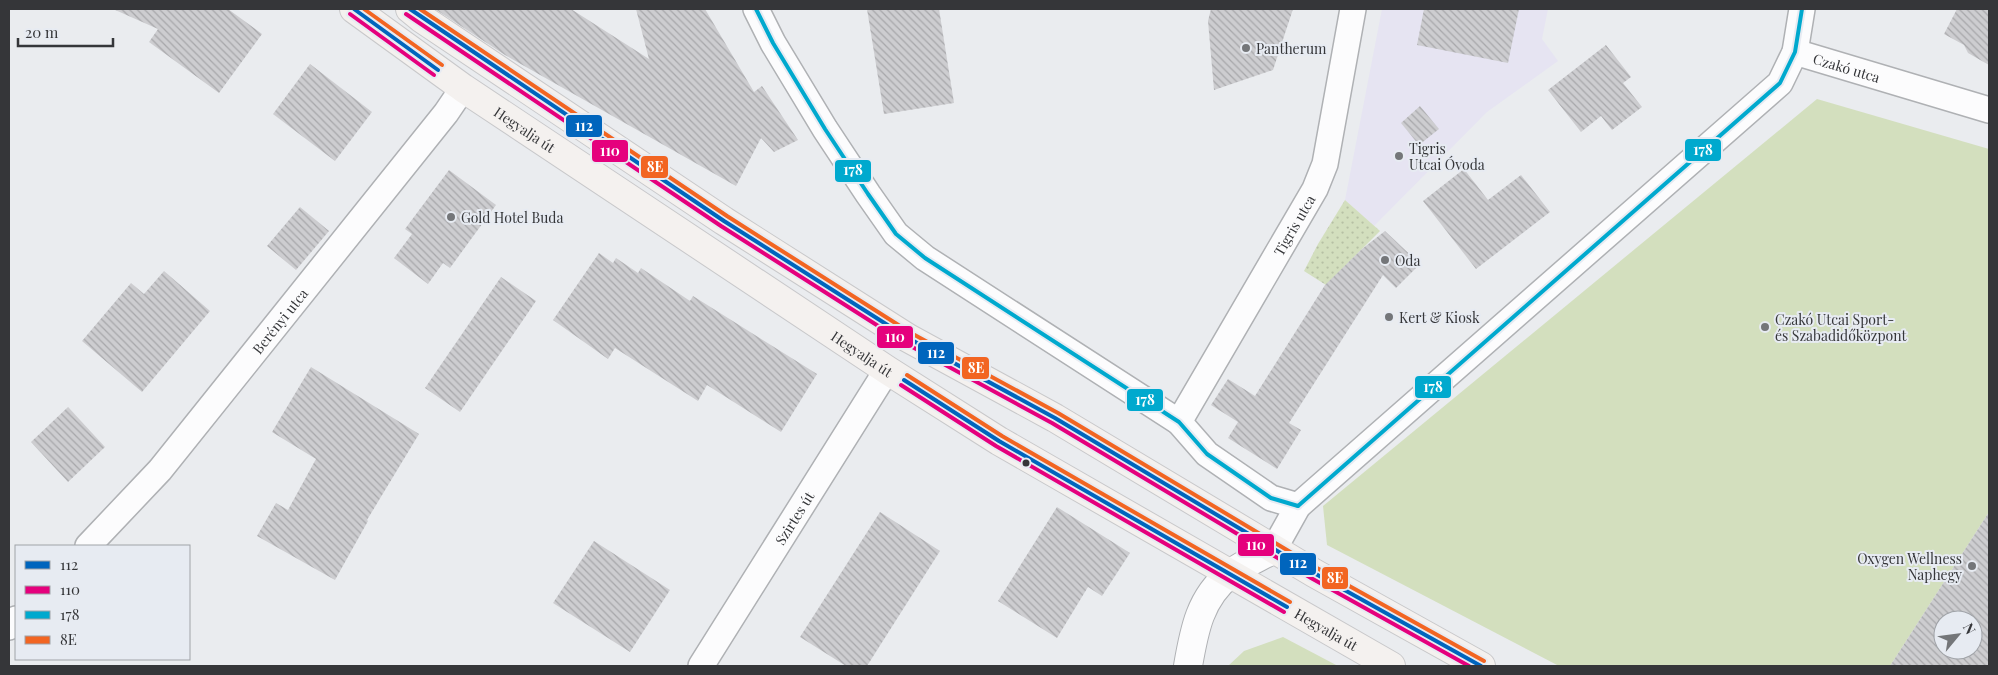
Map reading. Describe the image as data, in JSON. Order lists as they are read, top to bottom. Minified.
{"streets":{"main road":["Hegyalja út"],"street":["Czakó utca","Tigris utca","Berényi utca","Szirtes út"]},"crossings":[["Hegyalja út","Berényi utca"],["Hegyalja út","Szirtes út"]],"places":["Pantherum","Tigris Utcai Óvoda","Gold Hotel Buda","Oda","Kert & Kiosk","Czakó Utcai Sport- és Szabadidőközpont","Oxygen Wellness Naphegy"],"lines":["transit line 112","transit line 178","transit line 8E","transit line 110"],"legend":["112","110","178","8E"],"scale_bar":"20 m","north":"top right"}
